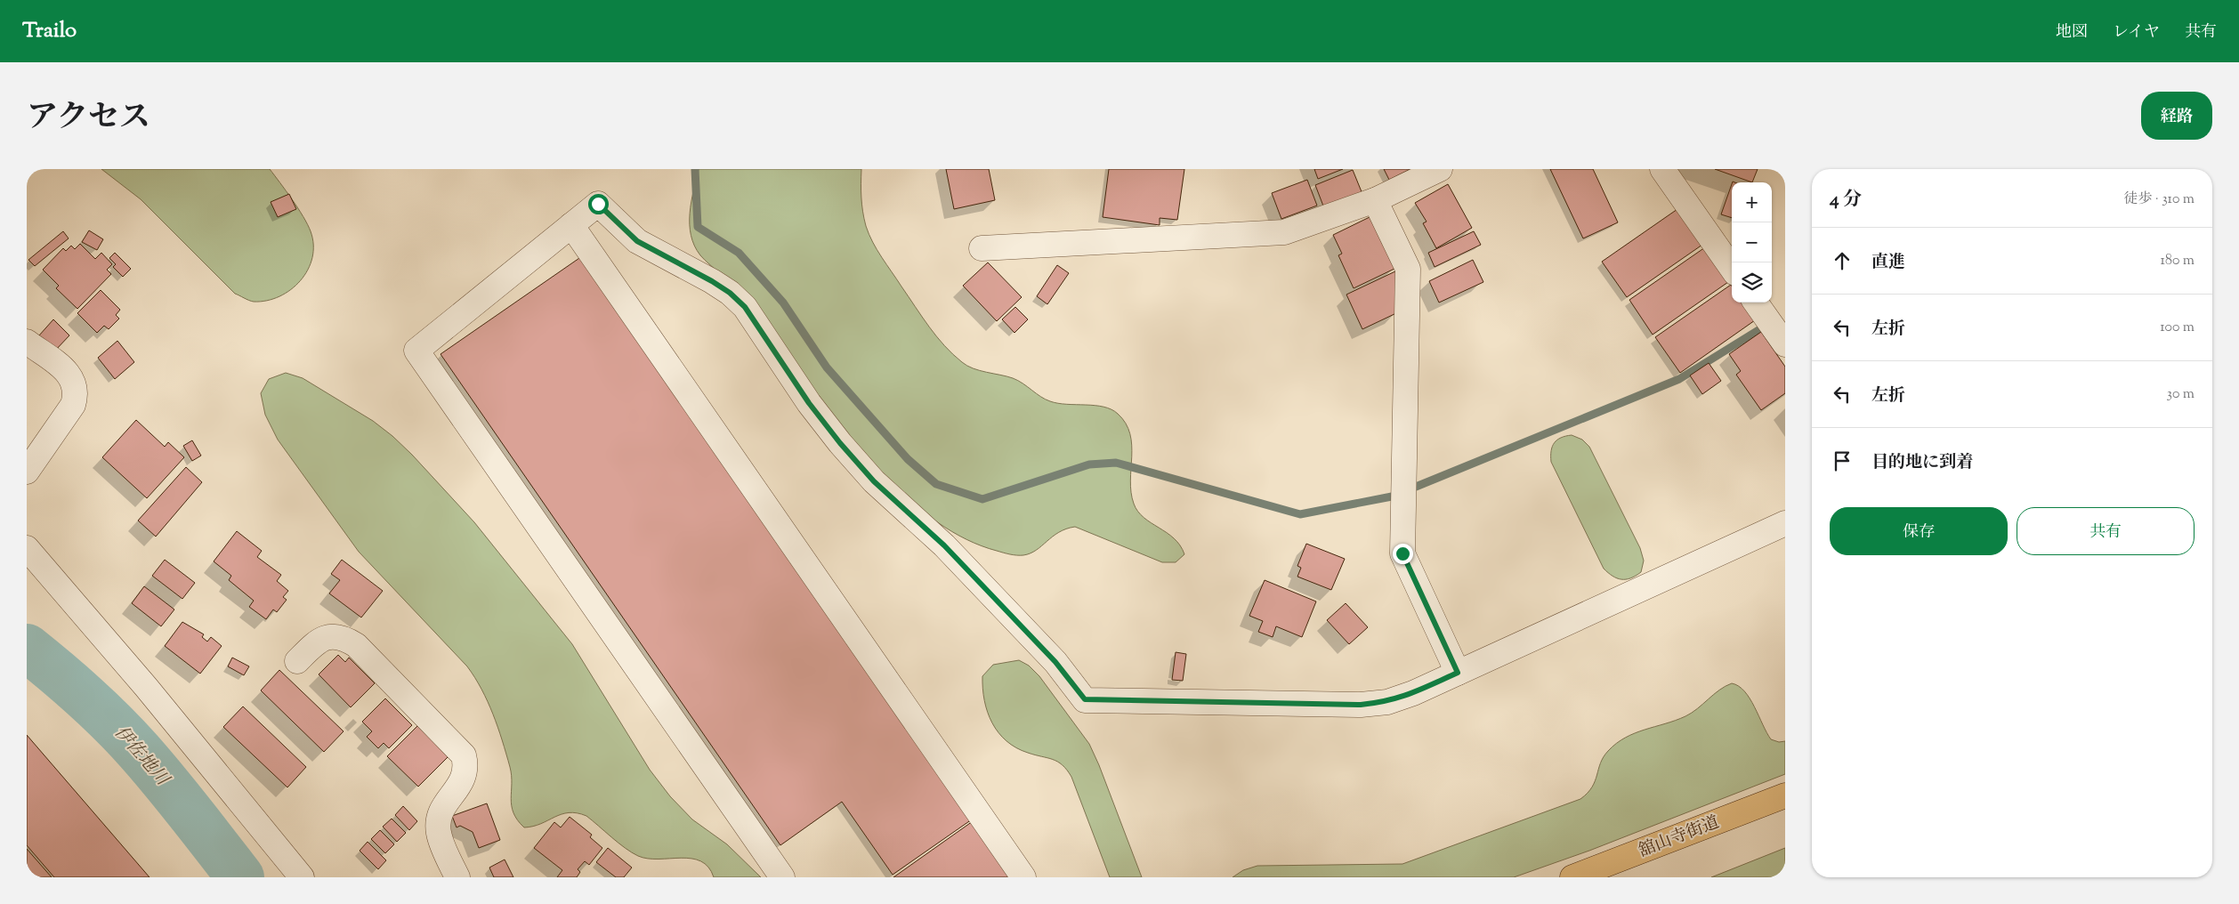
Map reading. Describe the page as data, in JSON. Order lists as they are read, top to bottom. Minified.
{"streets":{"main road":["舘山寺街道"]},"water":["伊佐地川"],"page":{"header":"Trailo","nav":["地図","レイヤ","共有"],"title":"アクセス","buttons":["経路",["保存","共有"]],"heading":["4 分","徒歩 · 310 m"],"map_buttons":["+","−"],"list":[["直進","180 m"],["左折","100 m"],["左折","30 m"],"目的地に到着"]}}
